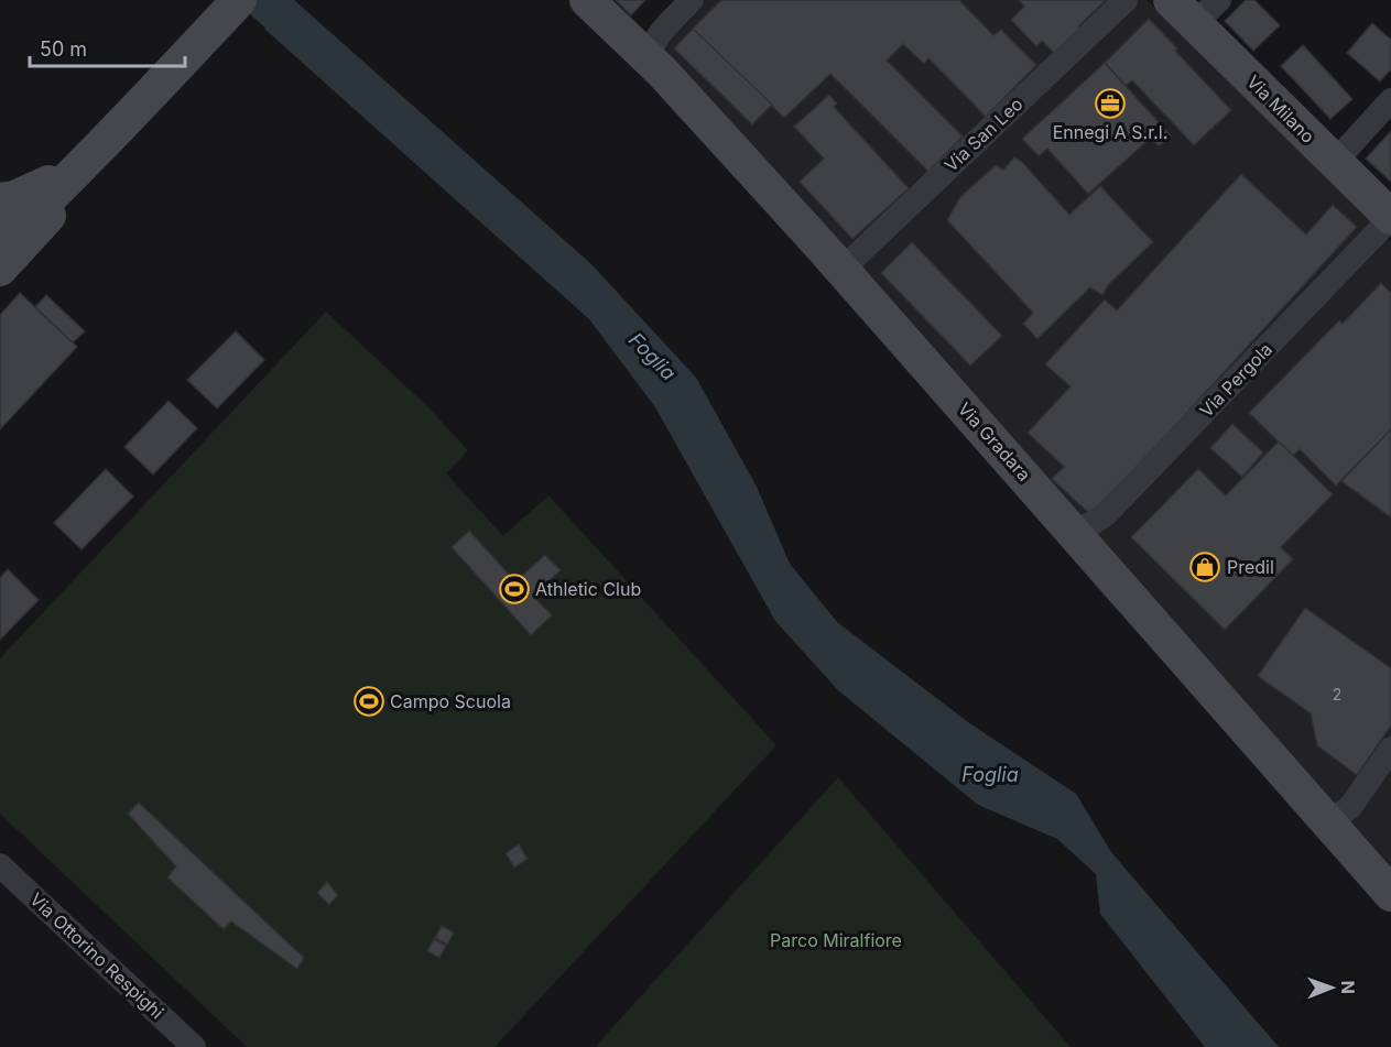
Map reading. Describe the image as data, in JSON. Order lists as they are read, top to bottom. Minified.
{"streets":{"street":["Via Milano","Via San Leo","Via Pergola","Via Gradara","Via Ottorino Respighi"]},"crossings":[["Via Milano","Via Pergola"],["Via San Leo","Via Gradara"],["Via Pergola","Via Gradara"]],"water":["Foglia"],"parks":["Parco Miralfiore"],"places":{"office":["Ennegi A S.r.l."],"shop":["Predil"],"sports":["Athletic Club","Campo Scuola"]},"house_numbers":["2"],"scale_bar":"50 m","north":"right"}
